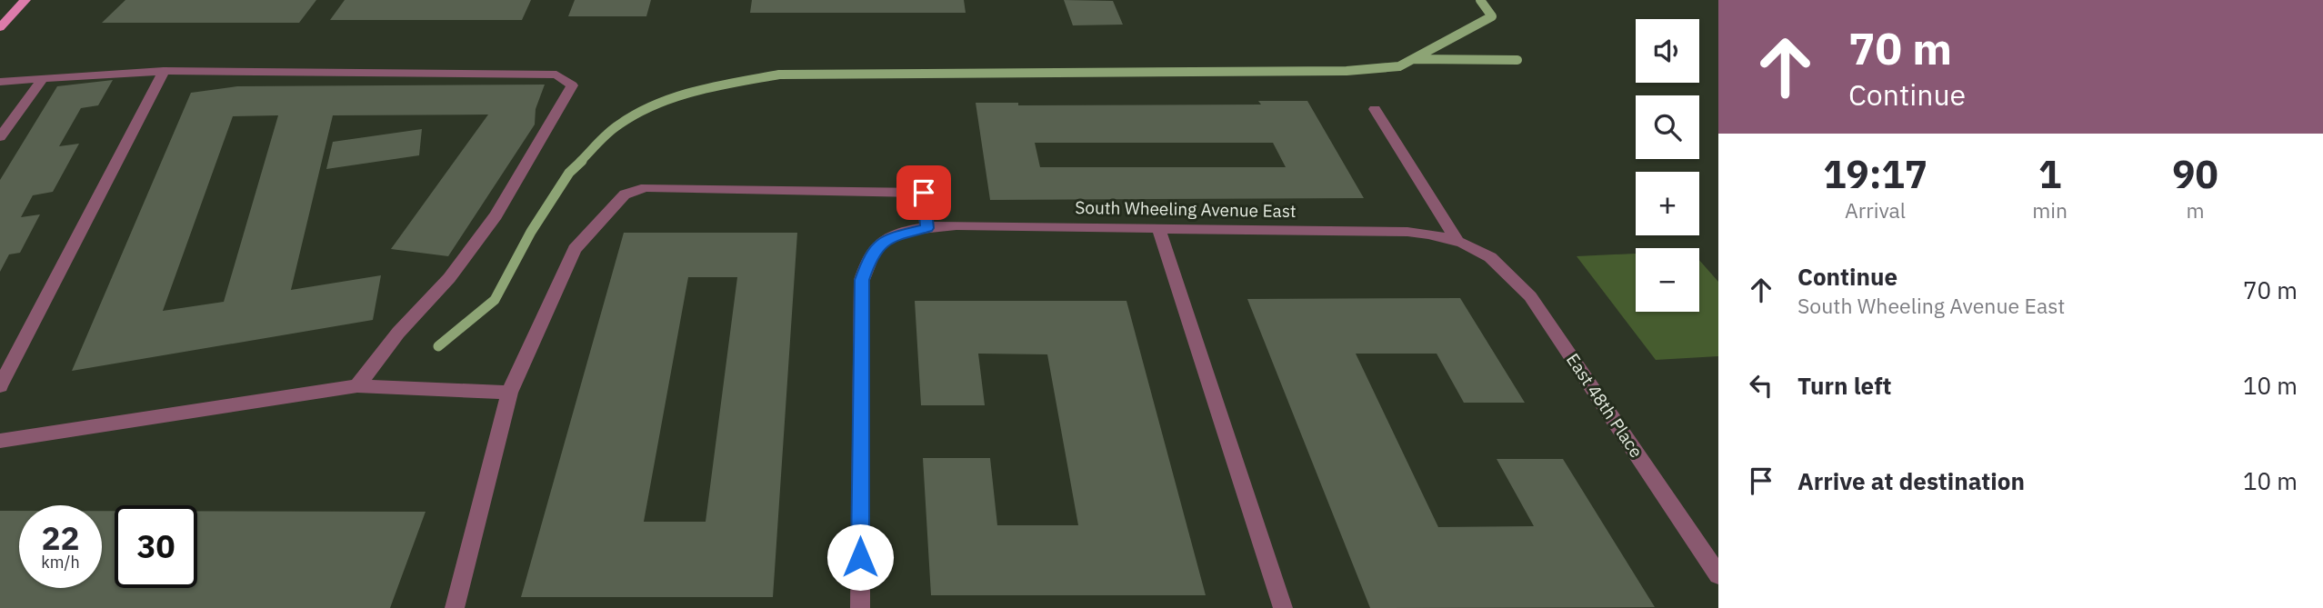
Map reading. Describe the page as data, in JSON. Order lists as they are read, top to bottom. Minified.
{"streets":{"street":["South Wheeling Avenue East","East 48th Place"]},"crossings":[["South Wheeling Avenue East","East 48th Place"]],"page":{"turn":["70 m","Continue"],"map_buttons":["+","−"],"eta":["19:17","Arrival","1","min","90","m"],"list":[{"name":"Continue","note":"South Wheeling Avenue East","value":"70 m"},{"name":"Turn left","value":"10 m"},{"name":"Arrive at destination","value":"10 m"}],"speed":"22 km/h","limit":"30"}}
